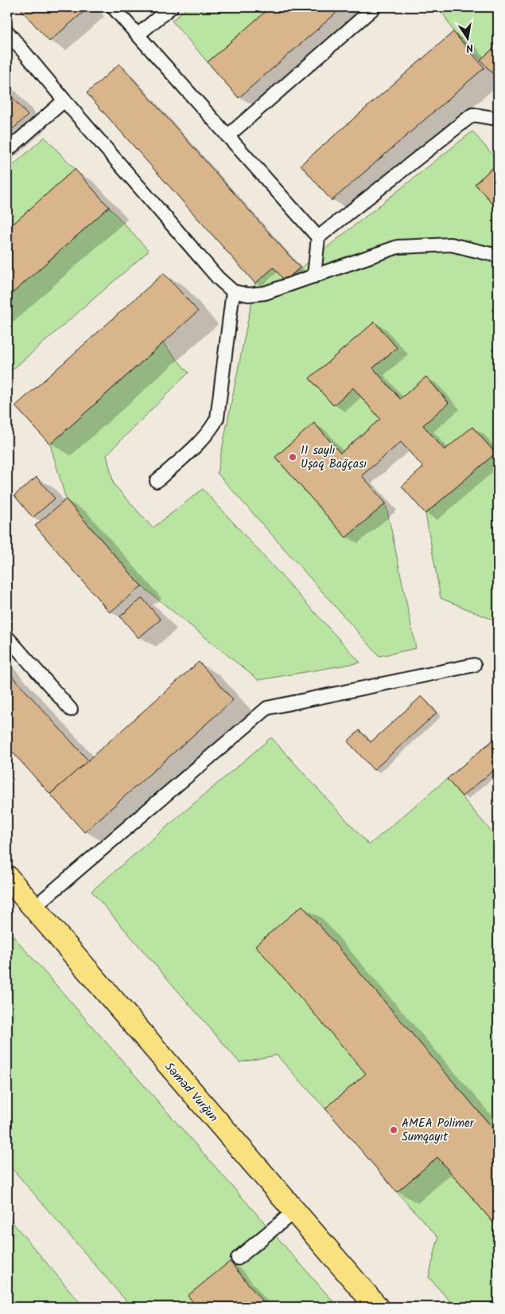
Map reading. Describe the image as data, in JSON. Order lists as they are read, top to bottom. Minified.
{"streets":{"main road":["Səməd Vurğun"]},"places":["11 saylı Uşaq Bağçası","AMEA Polimer Sumqayıt"],"north":"bottom"}
